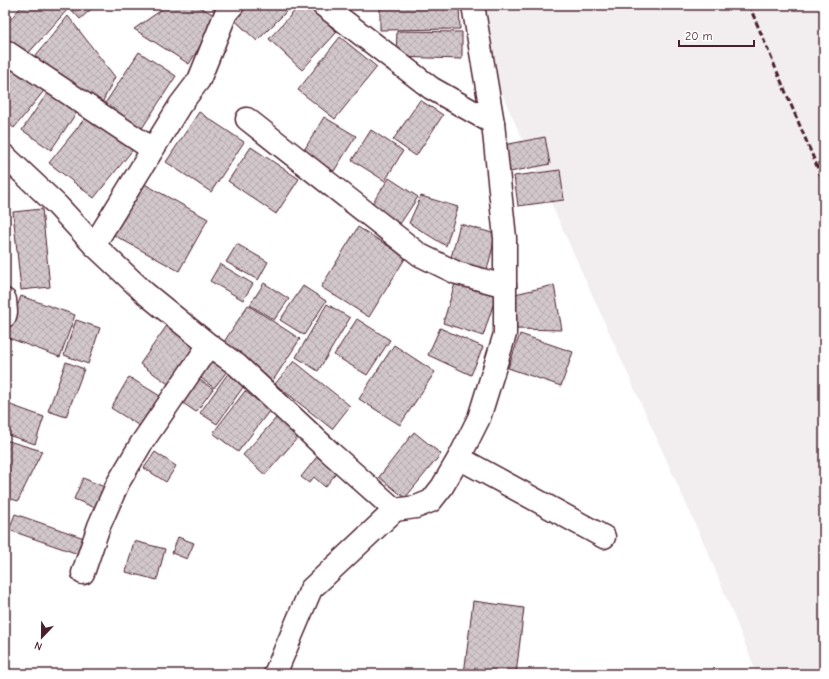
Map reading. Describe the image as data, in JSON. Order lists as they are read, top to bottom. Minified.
{"scale_bar":"20 m","north":"bottom"}
